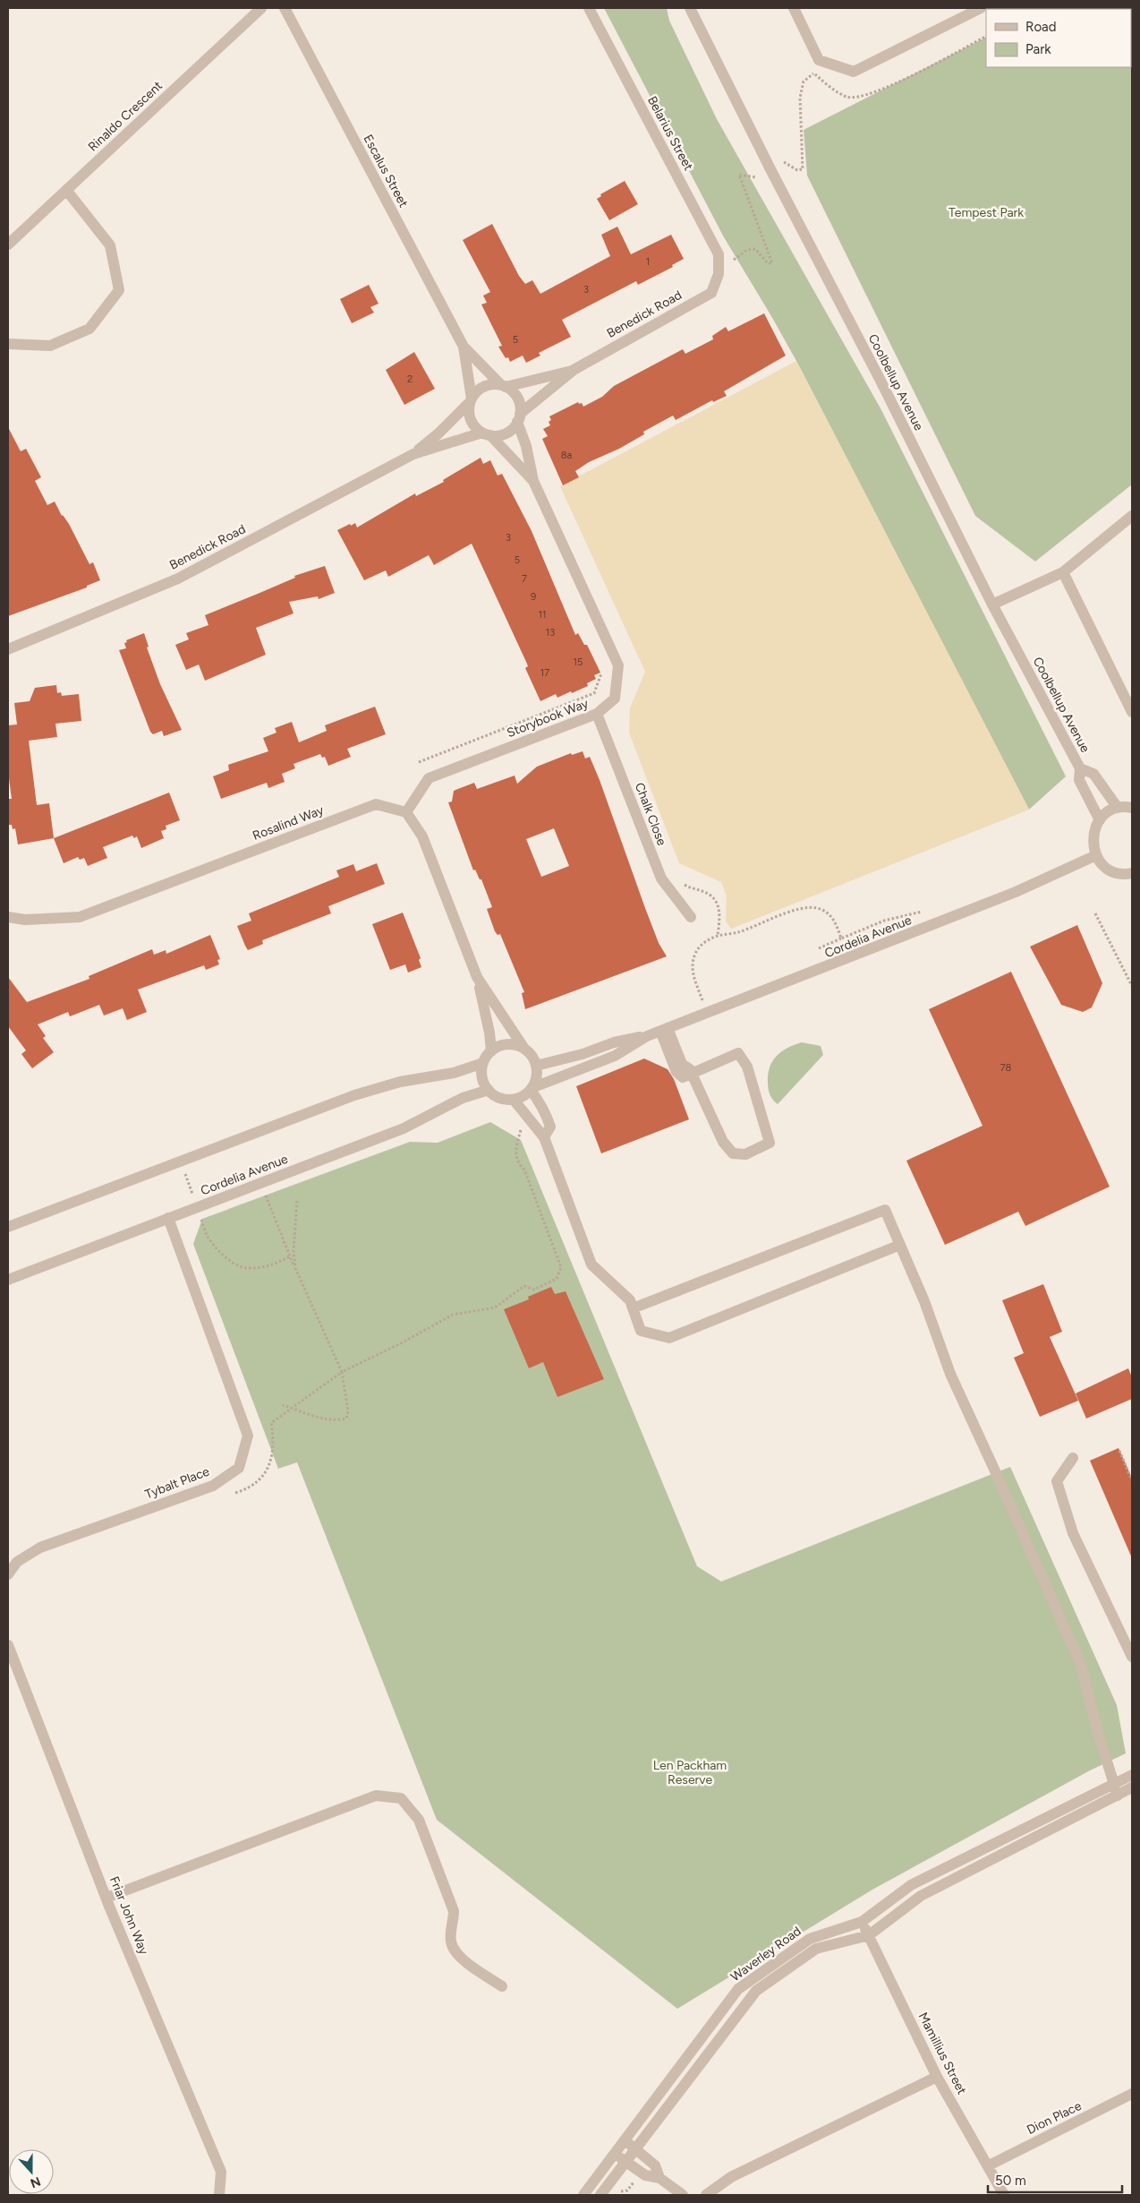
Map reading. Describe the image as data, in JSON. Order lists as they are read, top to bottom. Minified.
{"streets":{"street":["Rinaldo Crescent","Belarius Street","Escalus Street","Benedick Road","Coolbellup Avenue","Storybook Way","Chalk Close","Rosalind Way","Cordelia Avenue","Tybalt Place","Friar John Way","Waverley Road","Mamillius Street","Dion Place"]},"crossings":[["Belarius Street","Benedick Road"],["Storybook Way","Chalk Close"],["Storybook Way","Rosalind Way"],["Cordelia Avenue","Tybalt Place"],["Waverley Road","Mamillius Street"],["Mamillius Street","Dion Place"]],"parks":["Tempest Park","Len Packham Reserve"],"house_numbers":["1","3","5","2","8a","3","5","7","9","11","13","15","17","78"],"legend":["Road","Park"],"scale_bar":"50 m","north":"bottom"}
